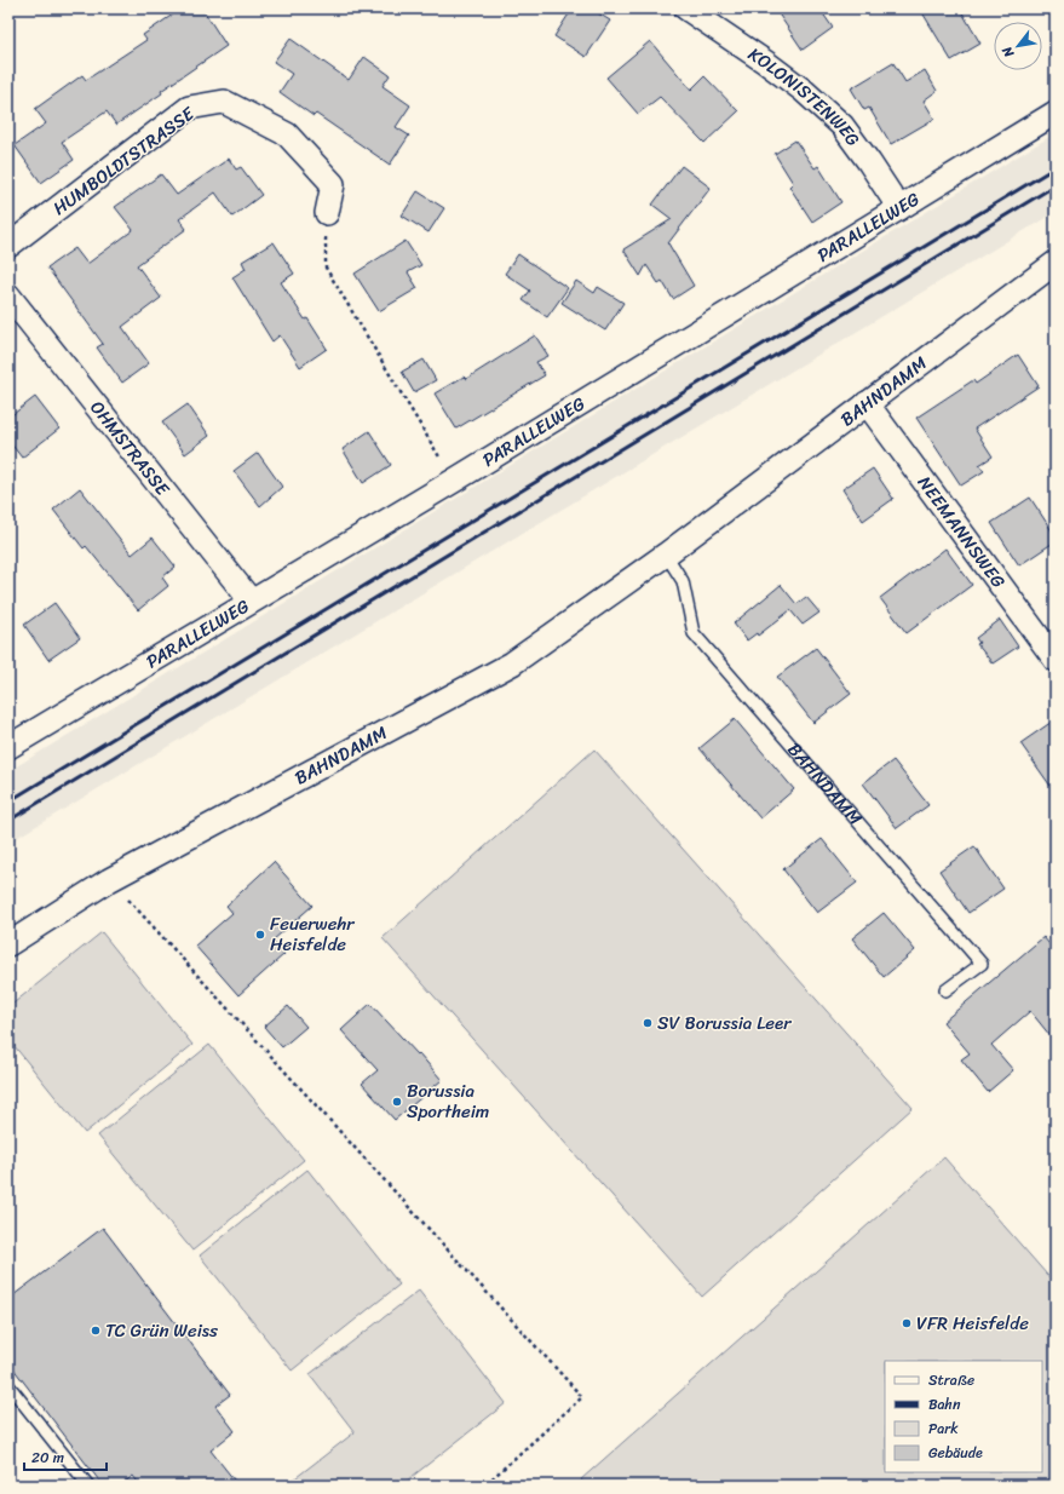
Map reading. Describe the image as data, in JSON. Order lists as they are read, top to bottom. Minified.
{"streets":{"street":["KOLONISTENWEG","HUMBOLDTSTRASSE","PARALLELWEG","BAHNDAMM","OHMSTRASSE","NEEMANNSWEG"]},"crossings":[["KOLONISTENWEG","PARALLELWEG"],["PARALLELWEG","OHMSTRASSE"],["BAHNDAMM","NEEMANNSWEG"]],"places":["Feuerwehr Heisfelde","SV Borussia Leer","Borussia Sportheim","VFR Heisfelde","TC Grün Weiss"],"legend":["Straße","Bahn","Park","Gebäude"],"scale_bar":"20 m","north":"bottom left"}
